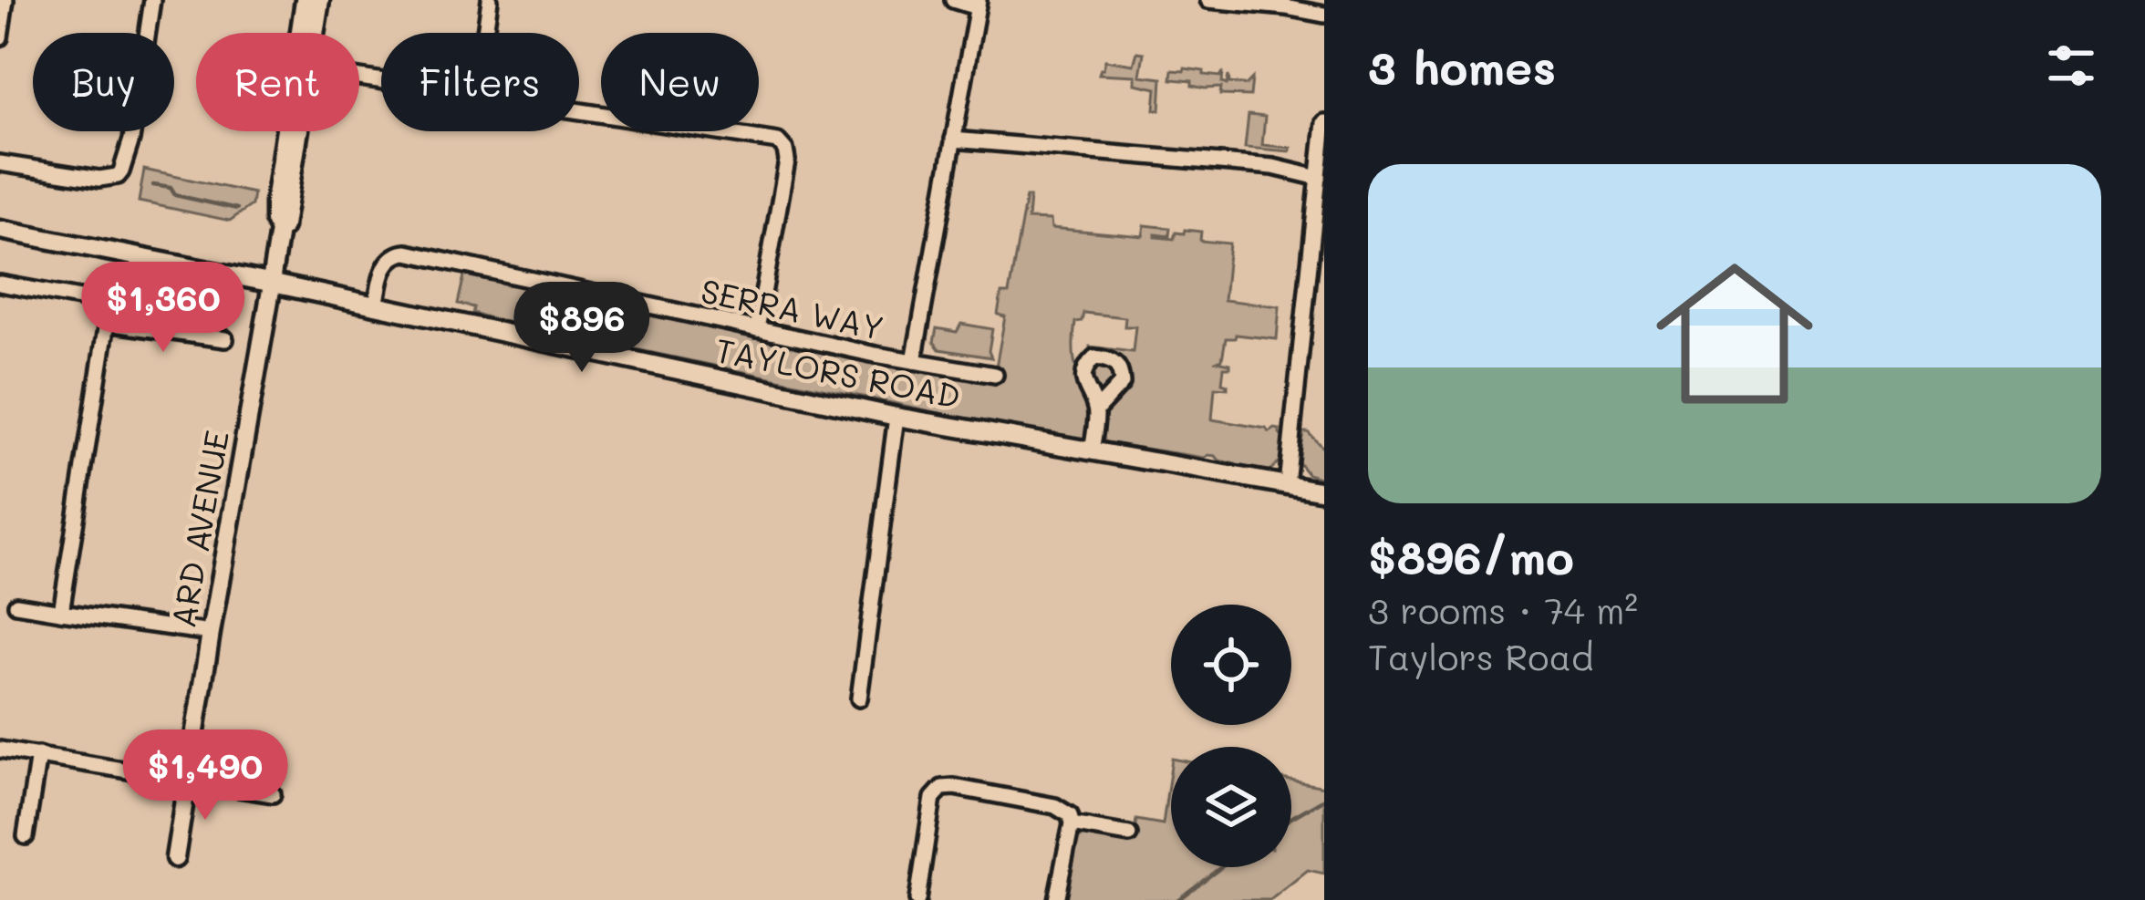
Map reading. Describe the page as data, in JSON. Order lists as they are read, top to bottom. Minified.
{"streets":{"street":["SERRA WAY","TAYLORS ROAD","ARD AVENUE"]},"crossings":[["SERRA WAY","TAYLORS ROAD"],["TAYLORS ROAD","ARD AVENUE"]],"page":{"heading":"3 homes","chip":["Buy","Rent","Filters","New"],"list":[{"name":"$896/mo","note":"3 rooms · 74 m² · Taylors Road"}],"price":["$1,360","$896","$1,490"]}}
